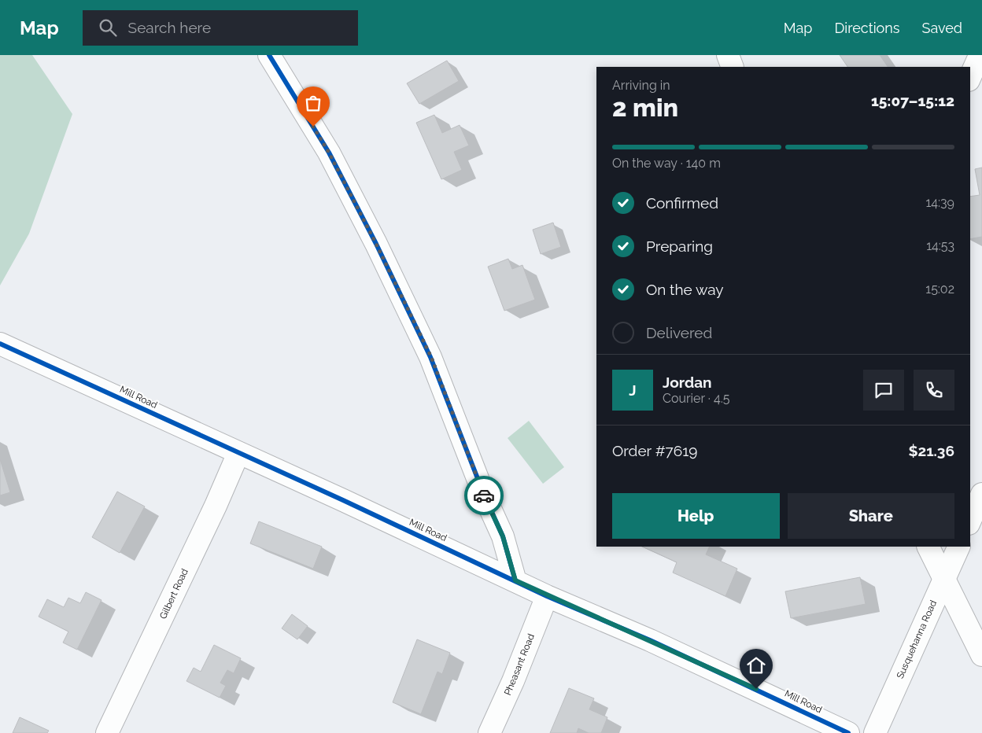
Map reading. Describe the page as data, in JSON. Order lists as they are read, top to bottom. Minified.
{"streets":{"street":["Mill Road","Gilbert Road","Susquehanna Road","Pheasant Road"]},"crossings":[["Mill Road","Gilbert Road"],["Mill Road","Pheasant Road"]],"page":{"header":"Map","search":"Search here","nav":["Map","Directions","Saved"],"heading":["2 min","Arriving in","15:07–15:12"],"panel":["Jordan","Courier · 4.5","Order #7619","$21.36"],"bar":"On the way · 140 m","list":[["Confirmed","14:39"],["Preparing","14:53"],["On the way","15:02"],"Delivered"],"round":"J","buttons":["Help","Share"]}}
